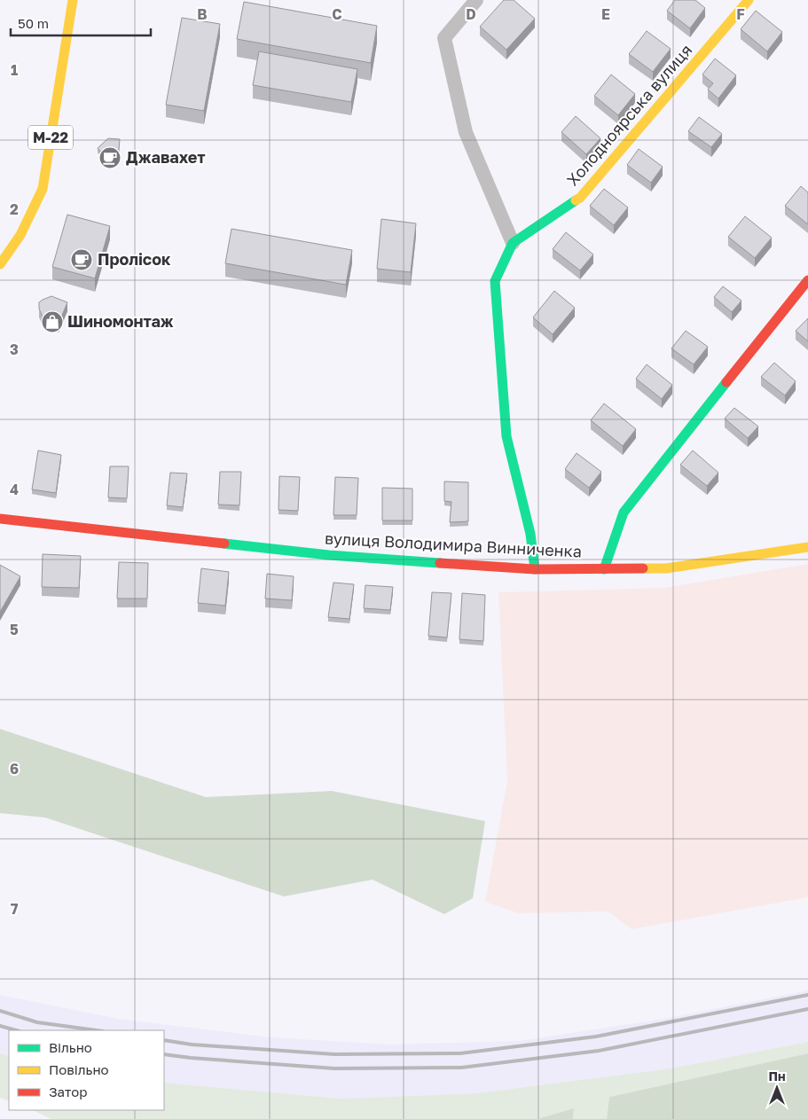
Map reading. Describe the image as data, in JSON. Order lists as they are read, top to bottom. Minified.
{"streets":{"main road":["Холодноярська вулиця","М-22","вулиця Володимира Винниченка"]},"places":{"cafe":["Джавахет","Пролісок"],"shop":["Шиномонтаж"]},"legend":["Вільно","Повільно","Затор"],"scale_bar":"50 m","north":"top","grid":{"columns":["B","C","D","E","F"],"rows":["1","2","3","4","5","6","7"]}}
